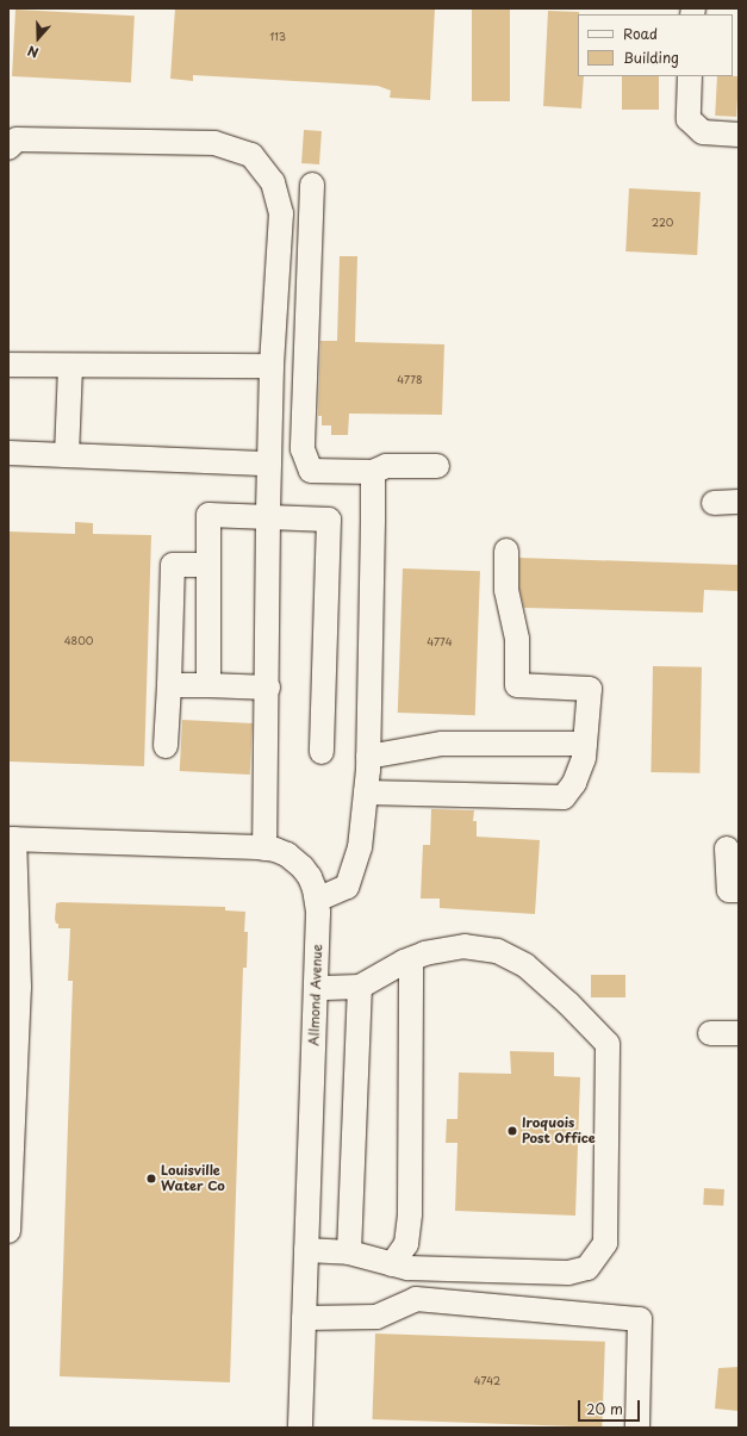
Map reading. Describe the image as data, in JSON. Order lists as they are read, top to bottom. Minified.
{"streets":{"street":["Allmond Avenue"]},"places":["Iroquois Post Office","Louisville Water Co"],"house_numbers":["113","220","4778","4800","4774","4742"],"legend":["Road","Building"],"scale_bar":"20 m","north":"bottom"}
